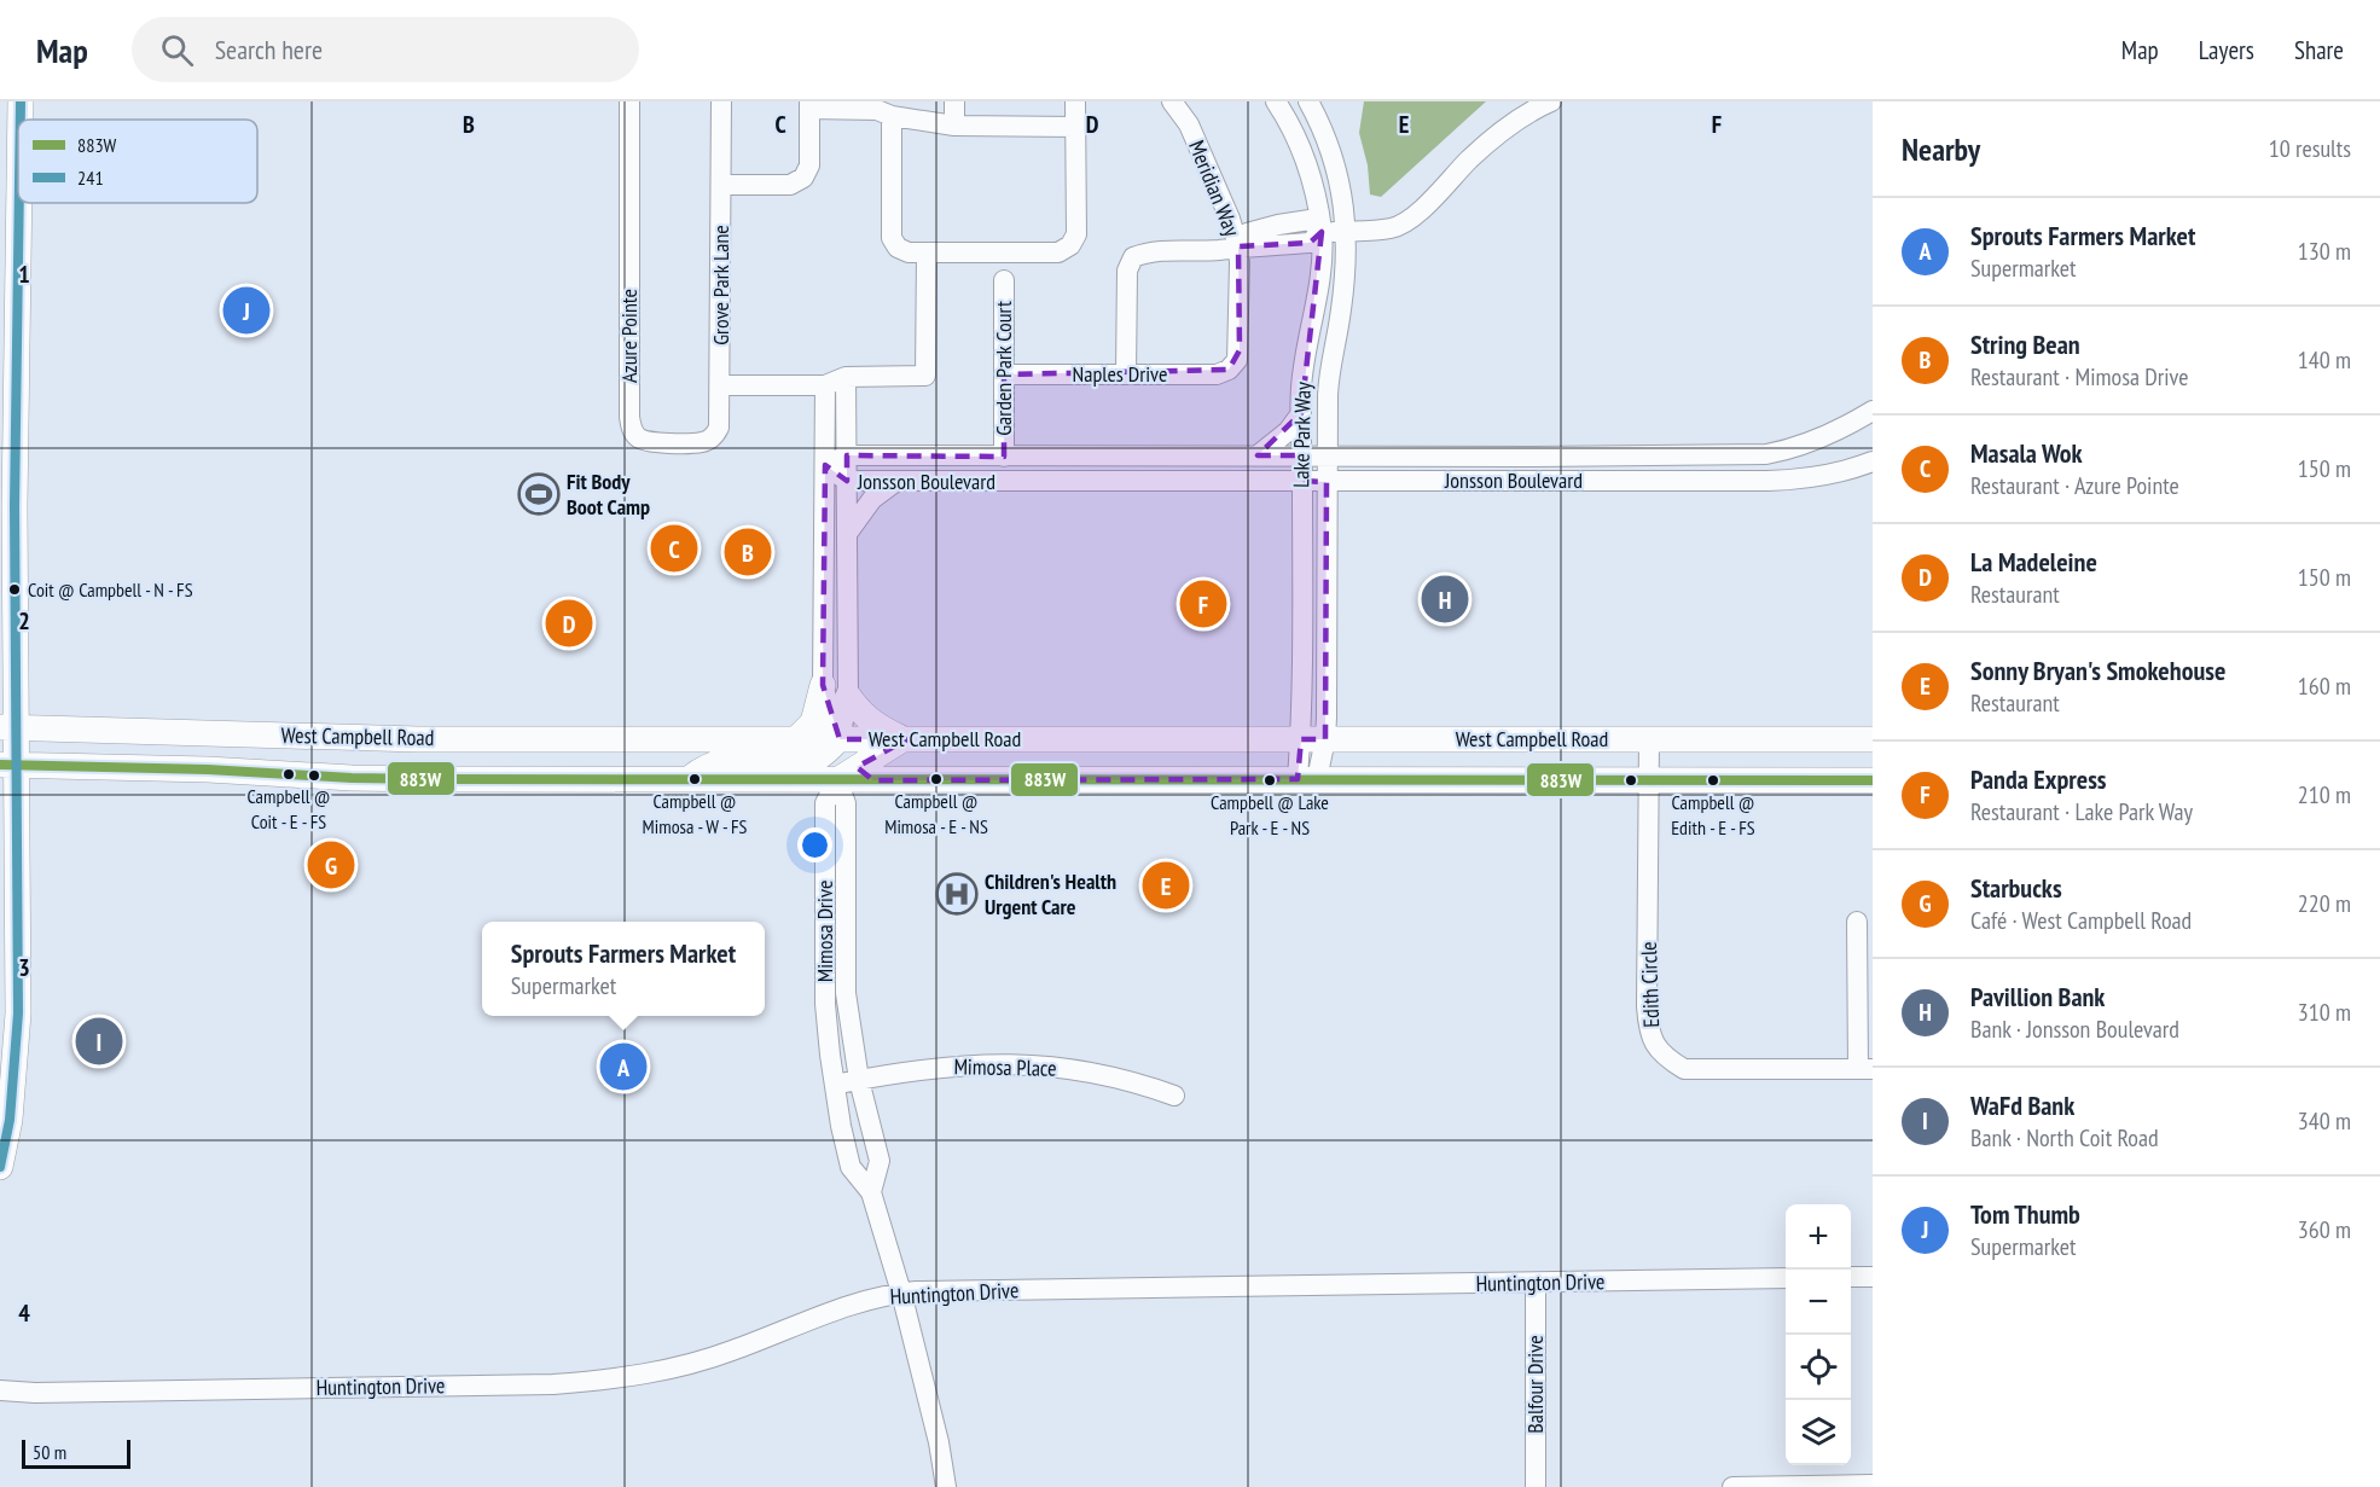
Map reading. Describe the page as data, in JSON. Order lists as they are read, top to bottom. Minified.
{"streets":{"main road":["West Campbell Road"],"street":["Meridian Way","Grove Park Lane","Azure Pointe","Garden Park Court","Naples Drive","Lake Park Way","Jonsson Boulevard","Mimosa Drive","Edith Circle","Mimosa Place","Huntington Drive","Balfour Drive"]},"crossings":[["Meridian Way","Naples Drive"],["Grove Park Lane","Azure Pointe"],["Garden Park Court","Naples Drive"],["Garden Park Court","Jonsson Boulevard"],["Lake Park Way","Jonsson Boulevard"],["Lake Park Way","West Campbell Road"],["West Campbell Road","Mimosa Drive"],["West Campbell Road","Edith Circle"],["Mimosa Drive","Mimosa Place"],["Mimosa Drive","Huntington Drive"],["Huntington Drive","Balfour Drive"]],"places":{"sports":["Fit Body Boot Camp"],"other":["Coit @ Campbell - N - FS","Campbell @ Coit - E - FS","Campbell @ Mimosa - W - FS","Campbell @ Mimosa - E - NS","Campbell @ Lake Park - E - NS","Campbell @ Edith - E - FS"],"hospital":["Children's Health Urgent Care"]},"lines":["transit line 241","transit line 883W"],"legend":["883W","241"],"scale_bar":"50 m","page":{"header":"Map","search":"Search here","nav":["Map","Layers","Share"],"heading":["Nearby","10 results"],"list":[{"mark":"A","name":"Sprouts Farmers Market","note":"Supermarket","value":"130 m"},{"mark":"B","name":"String Bean","note":"Restaurant · Mimosa Drive","value":"140 m"},{"mark":"C","name":"Masala Wok","note":"Restaurant · Azure Pointe","value":"150 m"},{"mark":"D","name":"La Madeleine","note":"Restaurant","value":"150 m"},{"mark":"E","name":"Sonny Bryan's Smokehouse","note":"Restaurant","value":"160 m"},{"mark":"F","name":"Panda Express","note":"Restaurant · Lake Park Way","value":"210 m"},{"mark":"G","name":"Starbucks","note":"Café · West Campbell Road","value":"220 m"},{"mark":"H","name":"Pavillion Bank","note":"Bank · Jonsson Boulevard","value":"310 m"},{"mark":"I","name":"WaFd Bank","note":"Bank · North Coit Road","value":"340 m"},{"mark":"J","name":"Tom Thumb","note":"Supermarket","value":"360 m"}],"pins":["J","C","B","H","F","D","G","E","I","A"],"popup":["Sprouts Farmers Market","Supermarket"],"map_buttons":["+","−"],"scale":"50 m"},"grid":{"columns":["B","C","D","E","F"],"rows":["1","2","3","4"]}}
